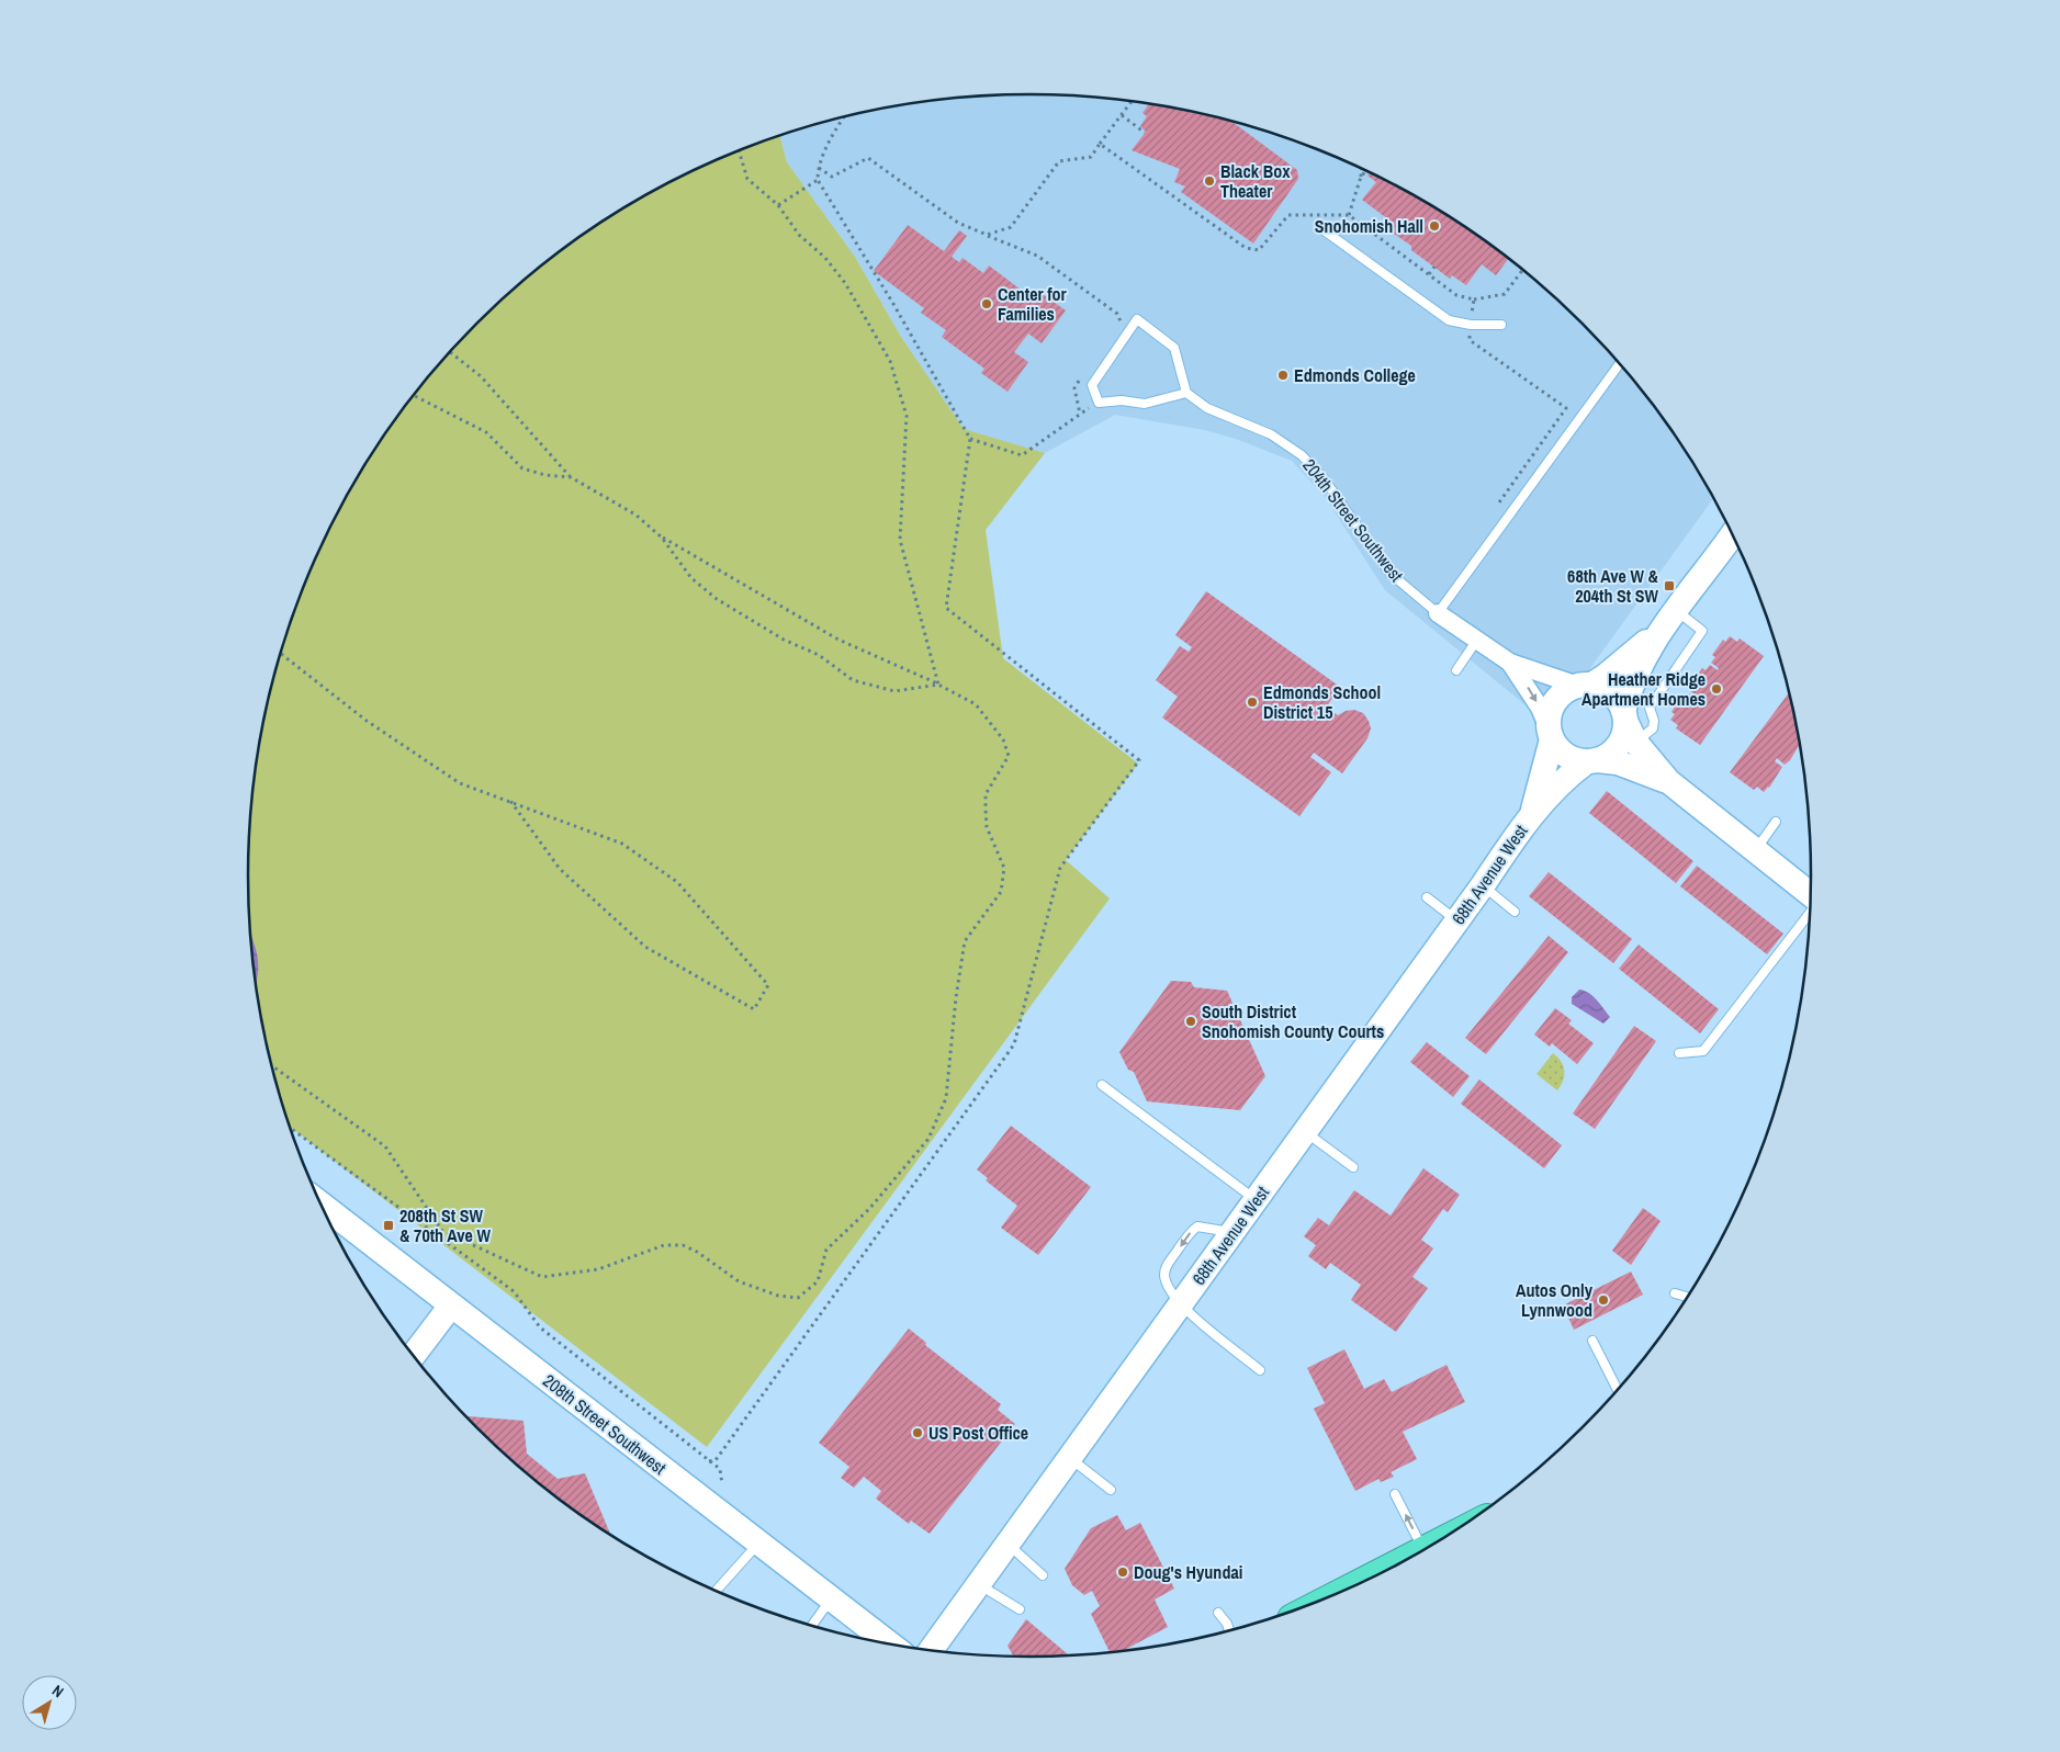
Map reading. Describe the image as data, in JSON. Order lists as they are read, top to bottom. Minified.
{"streets":{"street":["204th Street Southwest","68th Avenue West","208th Street Southwest"]},"crossings":[["204th Street Southwest","68th Avenue West"]],"places":{"other":["Black Box Theater","Snohomish Hall","Center for Families","Edmonds College","Heather Ridge Apartment Homes","Edmonds School District 15","South District Snohomish County Courts","Autos Only Lynnwood","US Post Office","Doug's Hyundai"],"transit":["68th Ave W & 204th St SW","208th St SW & 70th Ave W"]},"north":"top right"}
